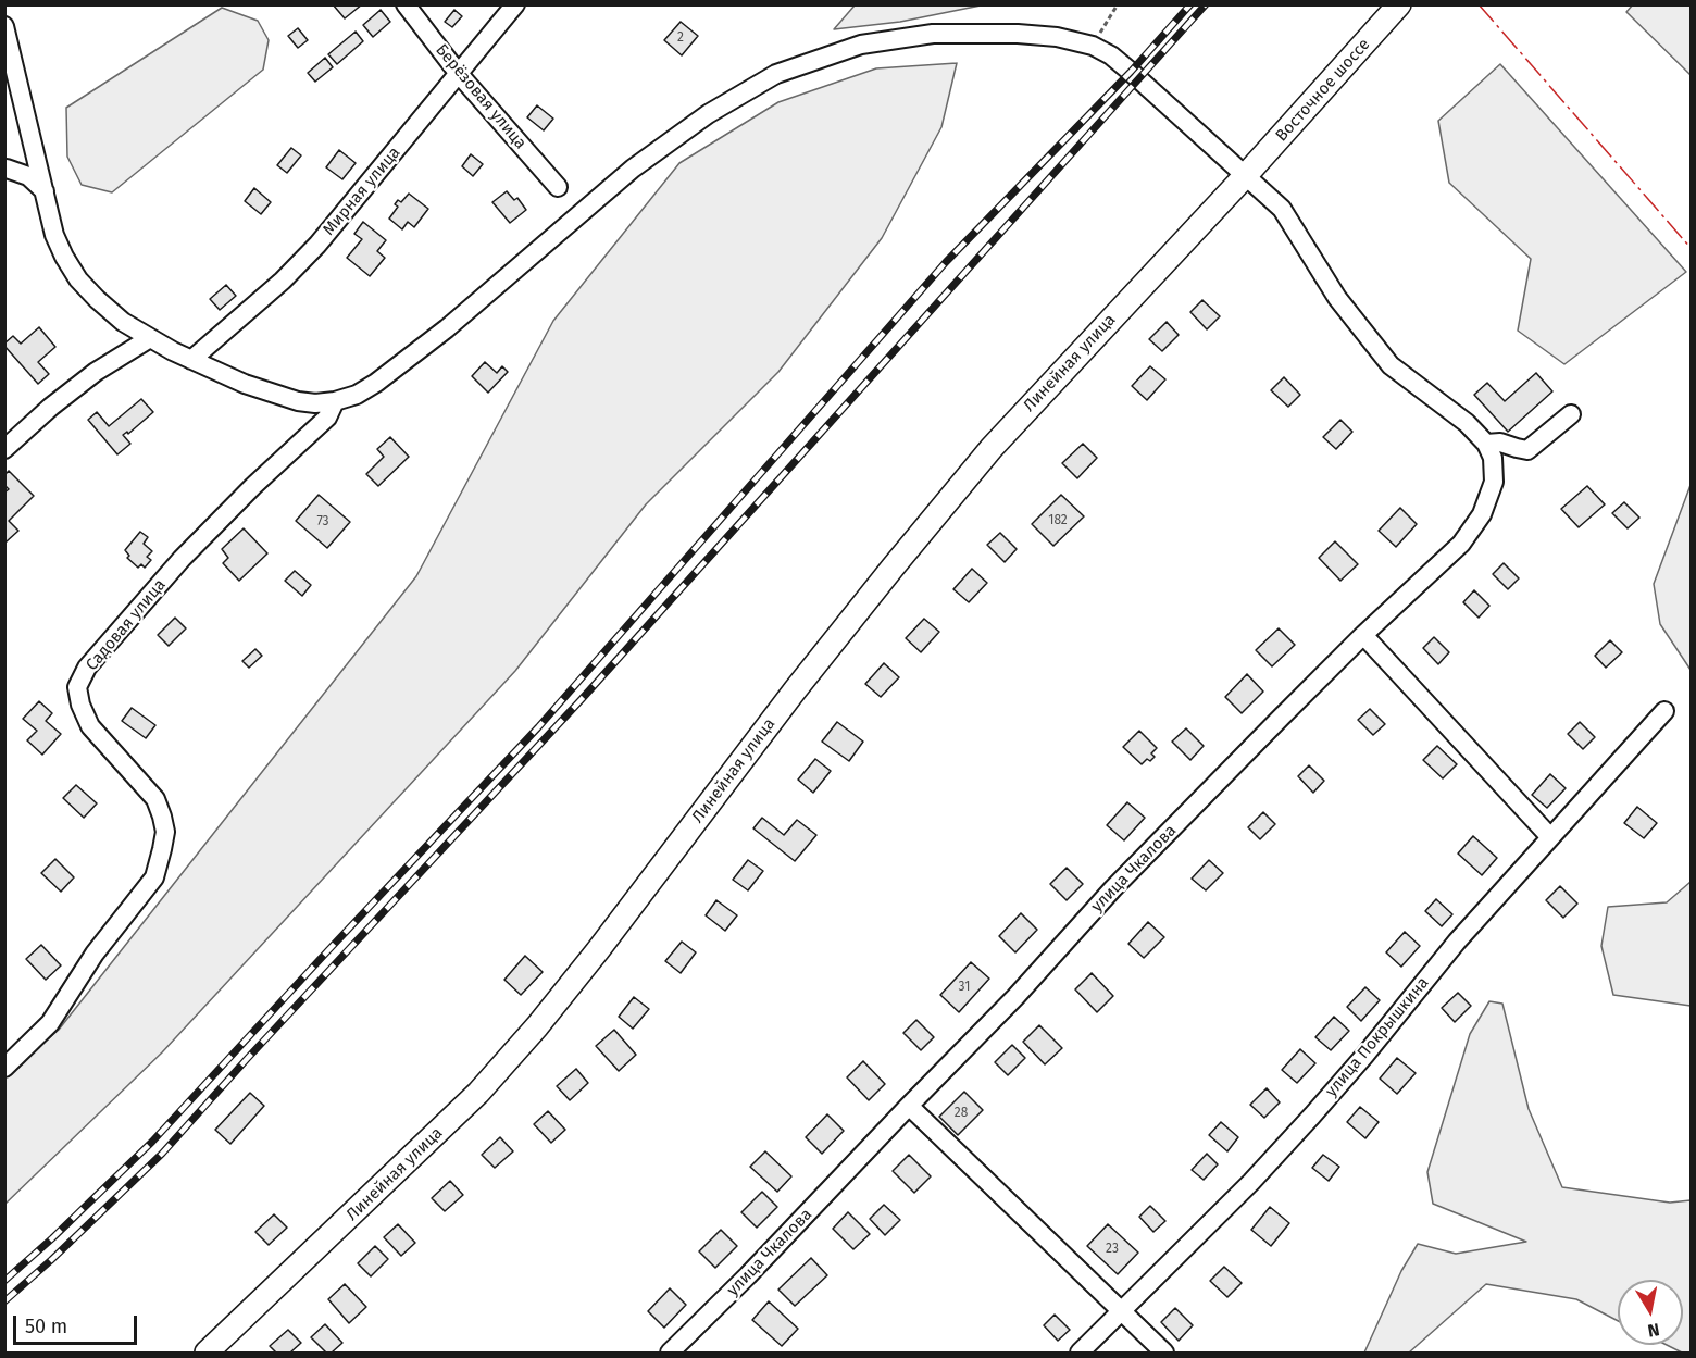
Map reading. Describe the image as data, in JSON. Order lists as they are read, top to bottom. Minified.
{"streets":{"main road":["Восточное шоссе","Линейная улица"],"street":["Берёзовая улица","Мирная улица","Садовая улица","улица Чкалова","улица Покрышкина"]},"crossings":[["Восточное шоссе","Линейная улица"],["Берёзовая улица","Мирная улица"]],"house_numbers":["2","182","73","31","28","23"],"scale_bar":"50 m","north":"bottom"}
